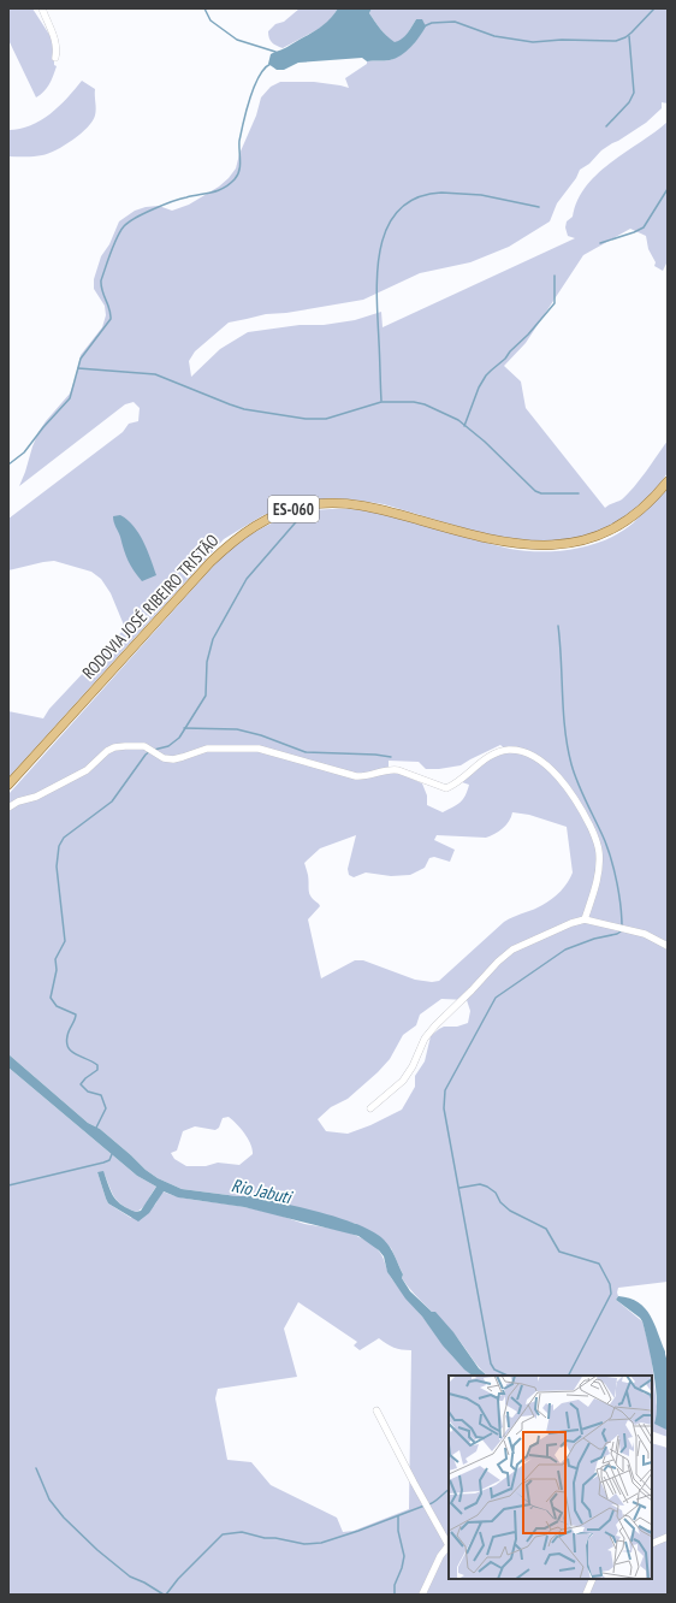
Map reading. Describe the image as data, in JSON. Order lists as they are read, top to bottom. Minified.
{"streets":{"main road":["ES-060","RODOVIA JOSÉ RIBEIRO TRISTÃO"]},"water":["Rio Jabuti"]}
